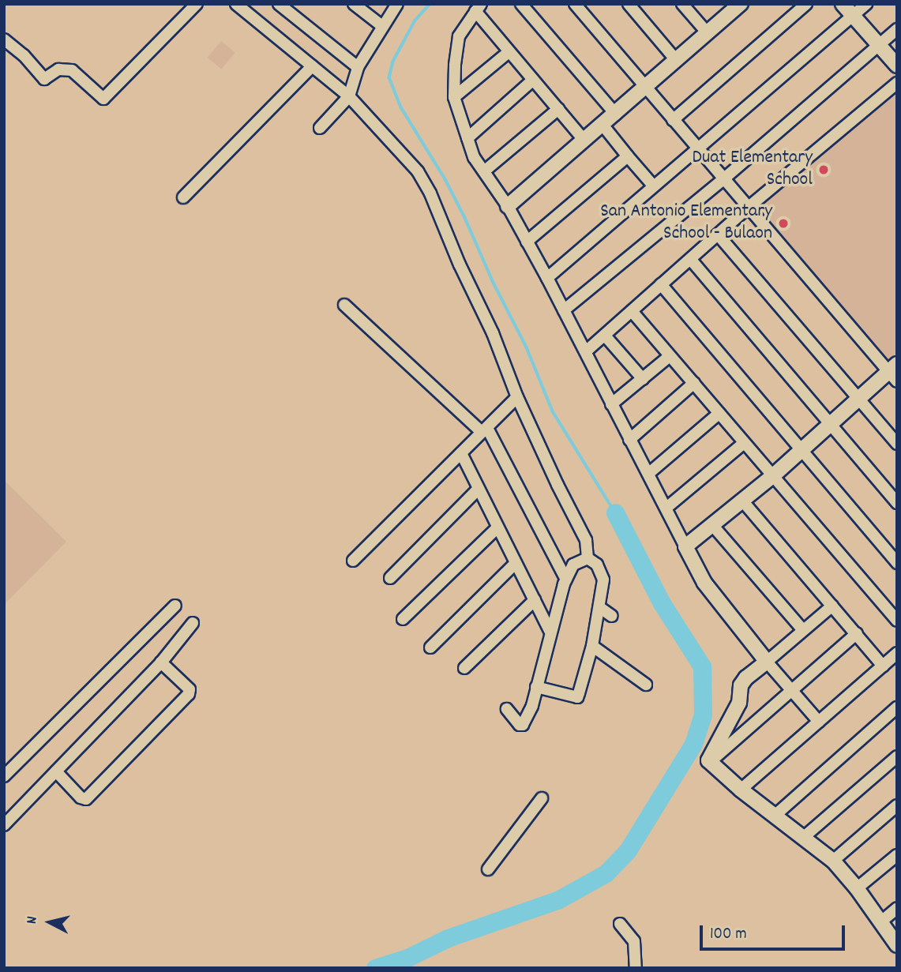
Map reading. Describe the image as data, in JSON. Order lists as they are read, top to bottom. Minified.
{"places":["Duat Elementary School","San Antonio Elementary School - Bulaon"],"scale_bar":"100 m","north":"left"}
